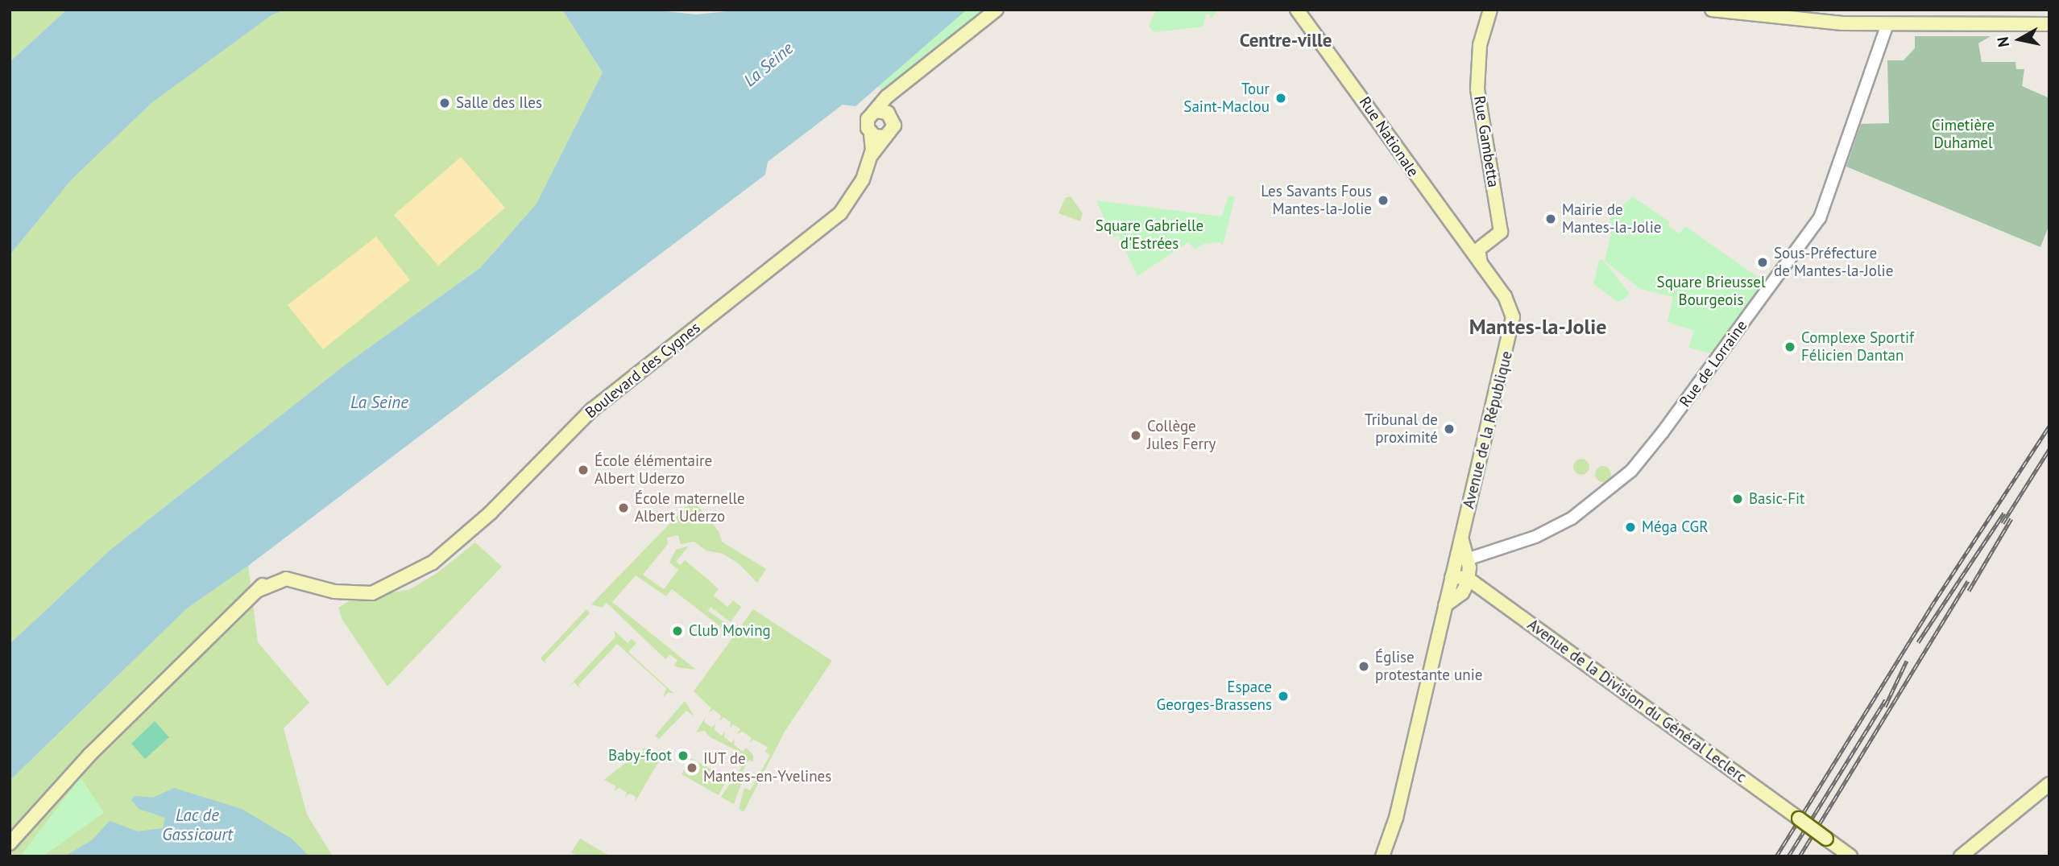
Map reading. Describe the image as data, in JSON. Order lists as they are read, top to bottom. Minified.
{"streets":{"main road":["Rue Nationale","Rue Gambetta","Boulevard des Cygnes","Avenue de la République","Avenue de la Division du Général Leclerc"],"street":["Rue de Lorraine"]},"crossings":[["Rue Nationale","Rue Gambetta"],["Rue Nationale","Avenue de la République"],["Rue Gambetta","Avenue de la République"],["Rue de Lorraine","Avenue de la République"],["Rue de Lorraine","Avenue de la Division du Général Leclerc"],["Avenue de la République","Avenue de la Division du Général Leclerc"]],"districts":["Centre-ville","Mantes-la-Jolie"],"water":["La Seine","Lac de Gassicourt"],"parks":["Cimetière Duhamel","Square Gabrielle d'Estrées","Square Brieussel Bourgeois"],"places":["Tour Saint-Maclou","Salle des Iles","Les Savants Fous Mantes-la-Jolie","Mairie de Mantes-la-Jolie","Sous-Préfecture de Mantes-la-Jolie","Complexe Sportif Félicien Dantan","Tribunal de proximité","Collège Jules Ferry","École élémentaire Albert Uderzo","Basic-Fit","École maternelle Albert Uderzo","Méga CGR","Club Moving","Église protestante unie","Espace Georges-Brassens","Baby-foot","IUT de Mantes-en-Yvelines"],"north":"left"}
